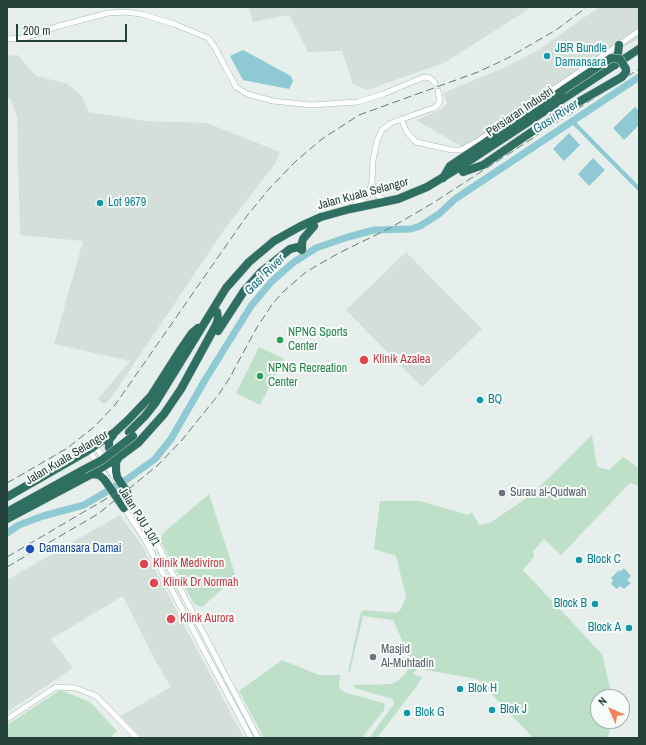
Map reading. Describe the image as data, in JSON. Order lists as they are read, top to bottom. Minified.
{"streets":{"highway":["Jalan Kuala Selangor"],"street":["Persiaran Industri","Jalan PJU 10/1"]},"water":["Gasi River"],"places":["JBR Bundle Damansara","Lot 9679","NPNG Sports Center","Klinik Azalea","NPNG Recreation Center","BQ","Surau al-Qudwah","Damansara Damai","Block C","Klinik Mediviron","Klinik Dr Normah","Block B","Klink Aurora","Block A","Masjid Al-Muhtadin","Blok H","Blok J","Blok G"],"scale_bar":"200 m","north":"top left"}
